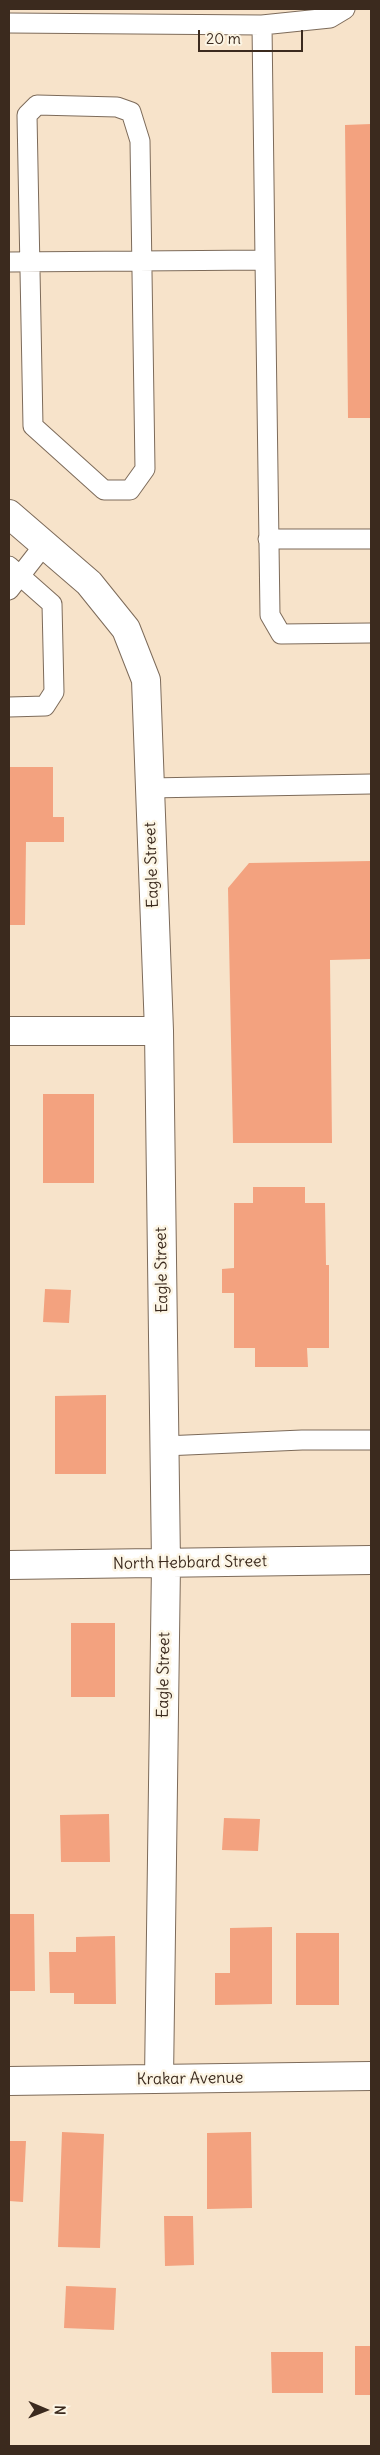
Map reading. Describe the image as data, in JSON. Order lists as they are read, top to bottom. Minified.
{"streets":{"street":["Eagle Street","North Hebbard Street","Krakar Avenue"]},"crossings":[["Eagle Street","North Hebbard Street"],["Eagle Street","Krakar Avenue"]],"scale_bar":"20 m","north":"right"}
